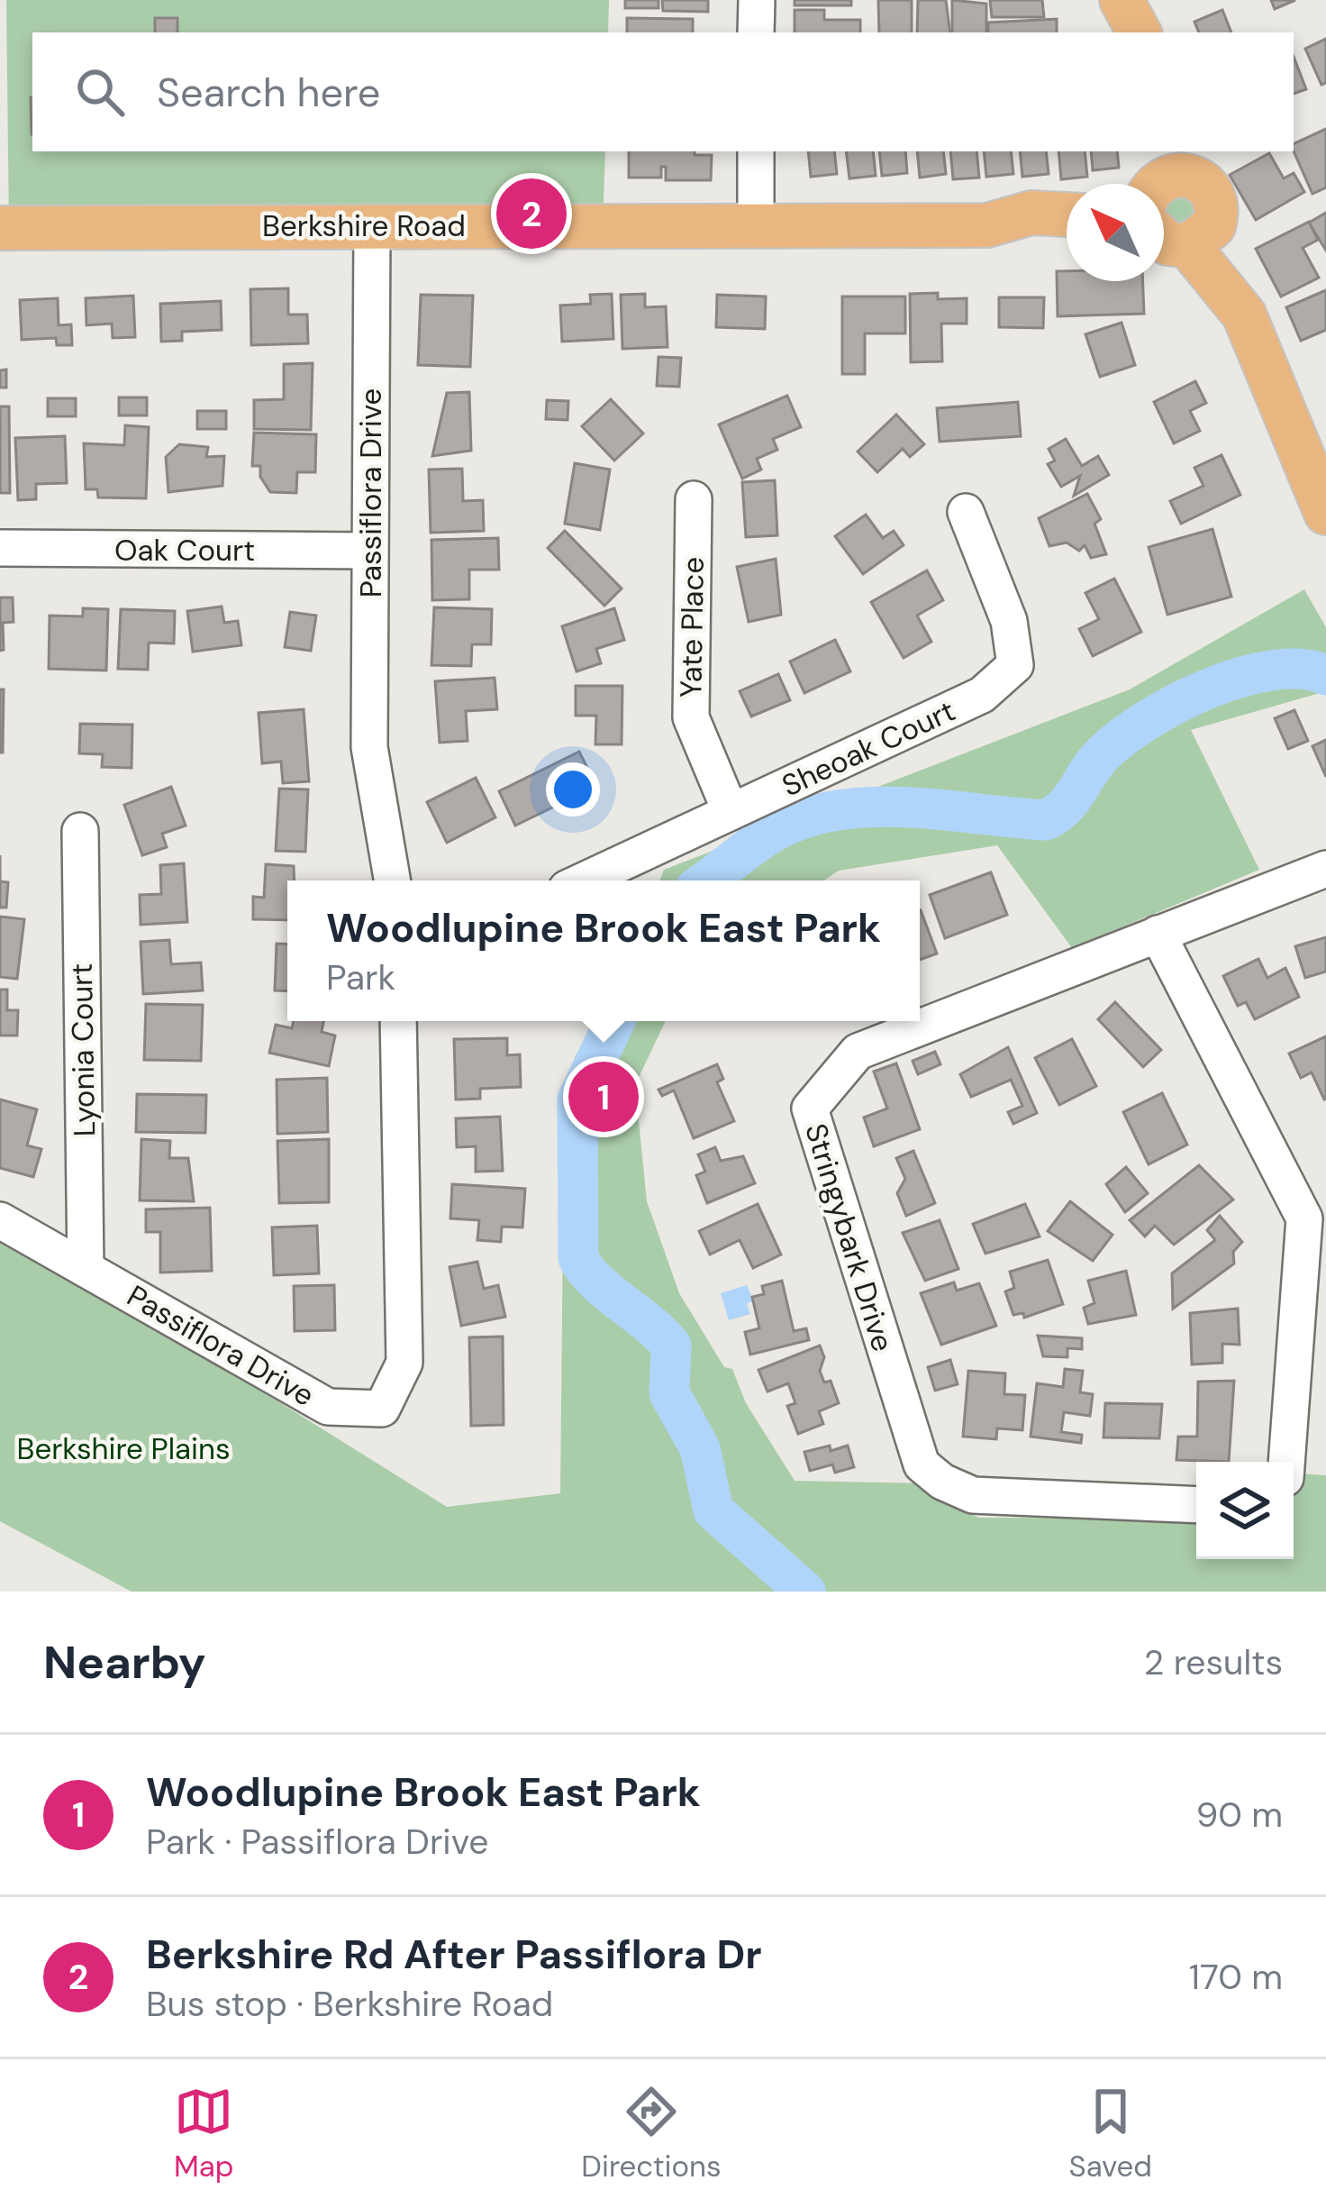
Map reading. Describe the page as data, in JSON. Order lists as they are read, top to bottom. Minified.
{"streets":{"main road":["Berkshire Road"],"street":["Passiflora Drive","Oak Court","Yate Place","Sheoak Court","Lyonia Court","Stringybark Drive"]},"crossings":[["Berkshire Road","Passiflora Drive"],["Passiflora Drive","Oak Court"],["Passiflora Drive","Lyonia Court"],["Yate Place","Sheoak Court"]],"parks":["Berkshire Plains"],"north":"top left","page":{"search":"Search here","pins":["2","1"],"popup":["Woodlupine Brook East Park","Park"],"heading":["Nearby","2 results"],"list":[{"mark":"1","name":"Woodlupine Brook East Park","note":"Park · Passiflora Drive","value":"90 m"},{"mark":"2","name":"Berkshire Rd After Passiflora Dr","note":"Bus stop · Berkshire Road","value":"170 m"}],"nav":["Map","Directions","Saved"]}}
